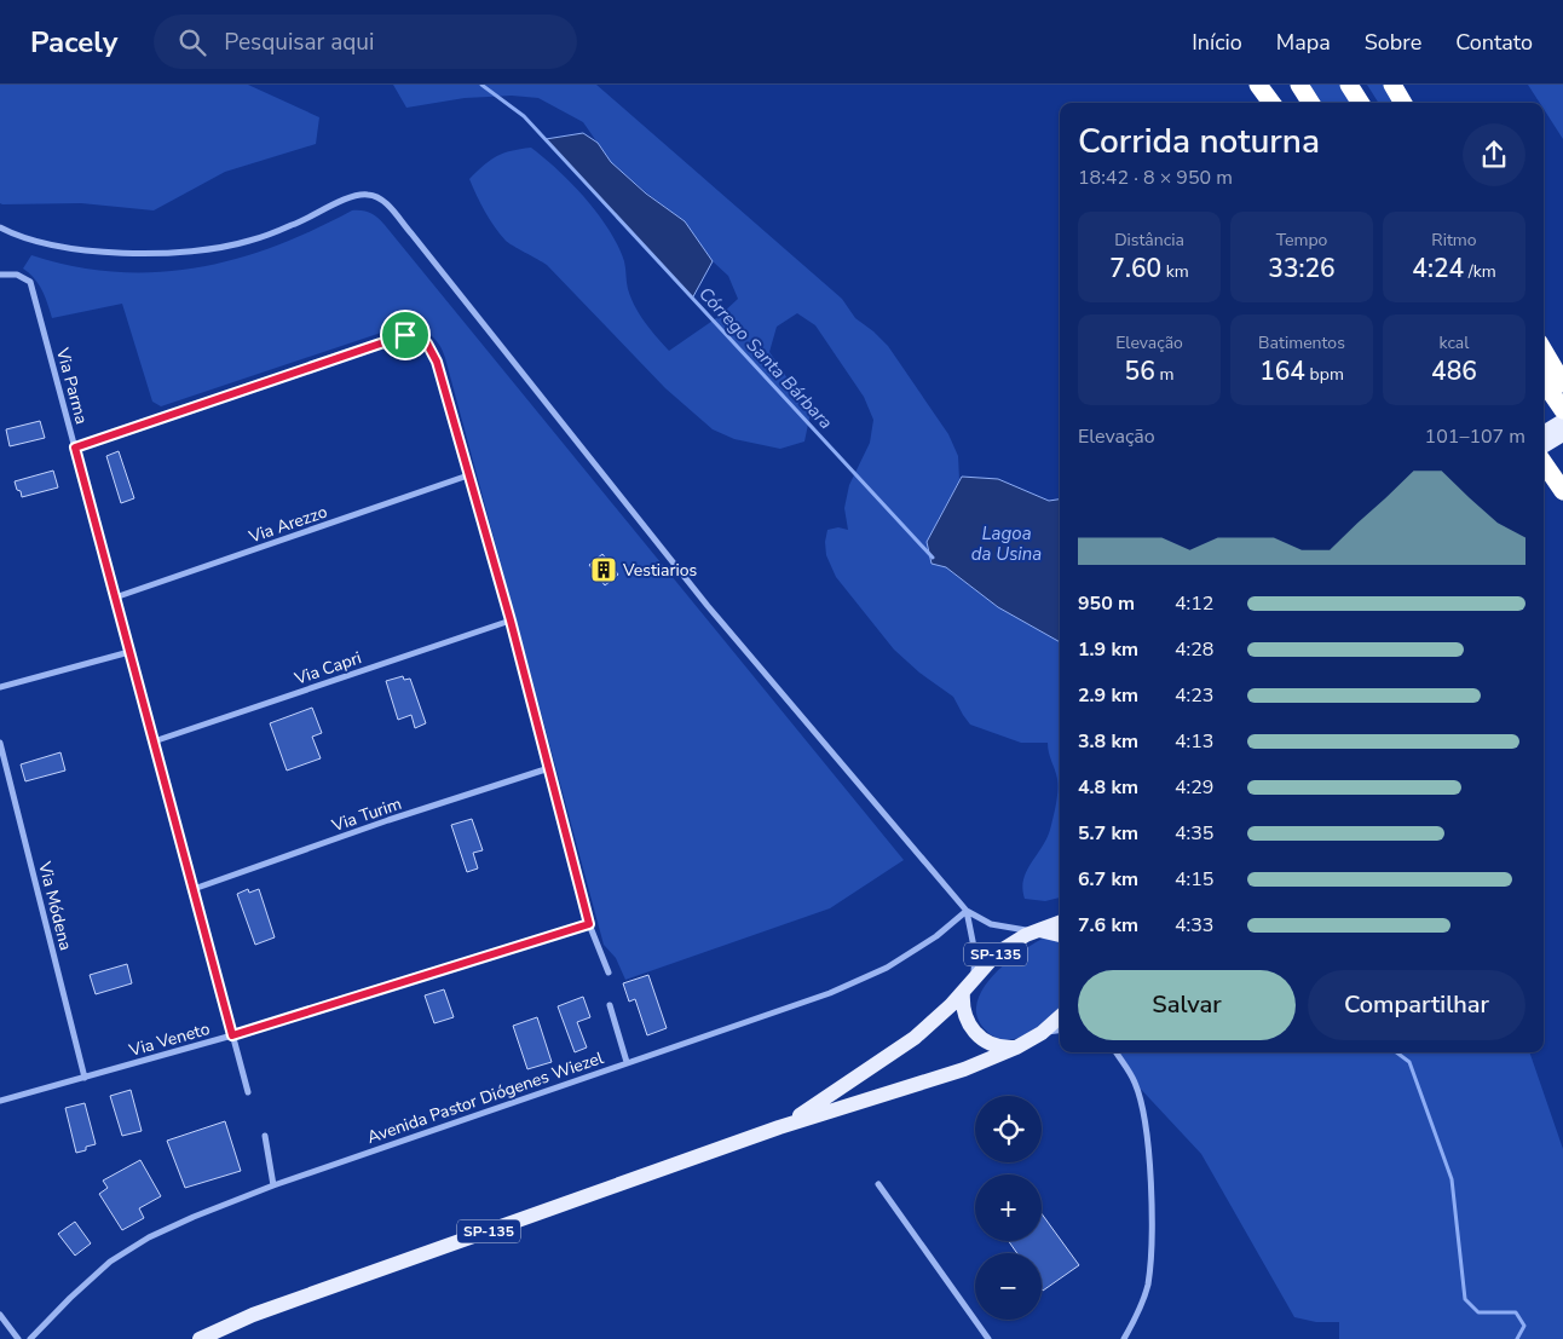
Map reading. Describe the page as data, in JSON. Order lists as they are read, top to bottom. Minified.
{"streets":{"main road":["SP-135"],"street":["Via Parma","Via Arezzo","Via Capri","Via Turim","Via Módena","Via Veneto","Avenida Pastor Diógenes Wiezel"]},"crossings":[["Via Parma","Via Arezzo"],["Via Parma","Via Capri"],["Via Parma","Via Turim"],["Via Parma","Via Veneto"],["Via Módena","Via Veneto"]],"water":["Córrego Santa Bárbara","Lagoa da Usina"],"places":{"building":["Vestiarios"]},"page":{"header":"Pacely","search":"Pesquisar aqui","nav":["Início","Mapa","Sobre","Contato"],"heading":["Corrida noturna","18:42 · 8 × 950 m"],"stats":[["Distância","7.60 km"],["Tempo","33:26"],["Ritmo","4:24 /km"],["Elevação","56 m"],["Batimentos","164 bpm"],["kcal","486"]],"chart":["Elevação","101–107 m"],"list":[{"name":"950 m","note":"4:12"},{"name":"1.9 km","note":"4:28"},{"name":"2.9 km","note":"4:23"},{"name":"3.8 km","note":"4:13"},{"name":"4.8 km","note":"4:29"},{"name":"5.7 km","note":"4:35"},{"name":"6.7 km","note":"4:15"},{"name":"7.6 km","note":"4:33"}],"buttons":["Salvar","Compartilhar"],"map_buttons":["+","−"]}}
